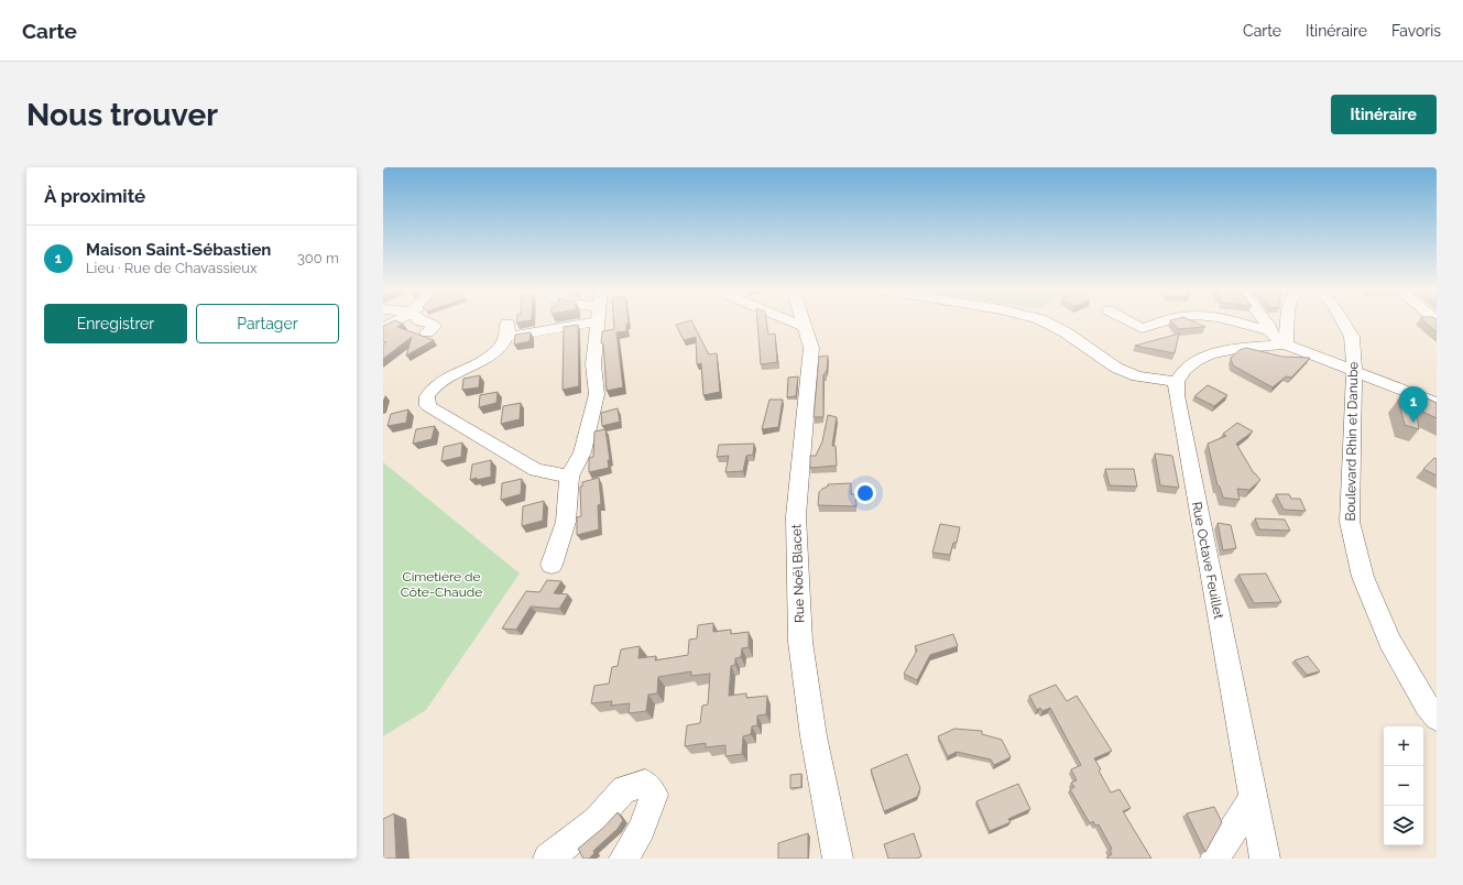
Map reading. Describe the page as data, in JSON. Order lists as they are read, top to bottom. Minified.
{"streets":{"street":["Boulevard Rhin et Danube","Rue Octave Feuillet","Rue Noël Blacet"]},"parks":["Cimetière de Côte-Chaude"],"page":{"header":"Carte","nav":["Carte","Itinéraire","Favoris"],"buttons":["Itinéraire",["Enregistrer","Partager"]],"title":"Nous trouver","heading":"À proximité","list":[{"mark":"1","name":"Maison Saint-Sébastien","note":"Lieu · Rue de Chavassieux","value":"300 m"}],"pins":"1","map_buttons":["+","−"]}}
